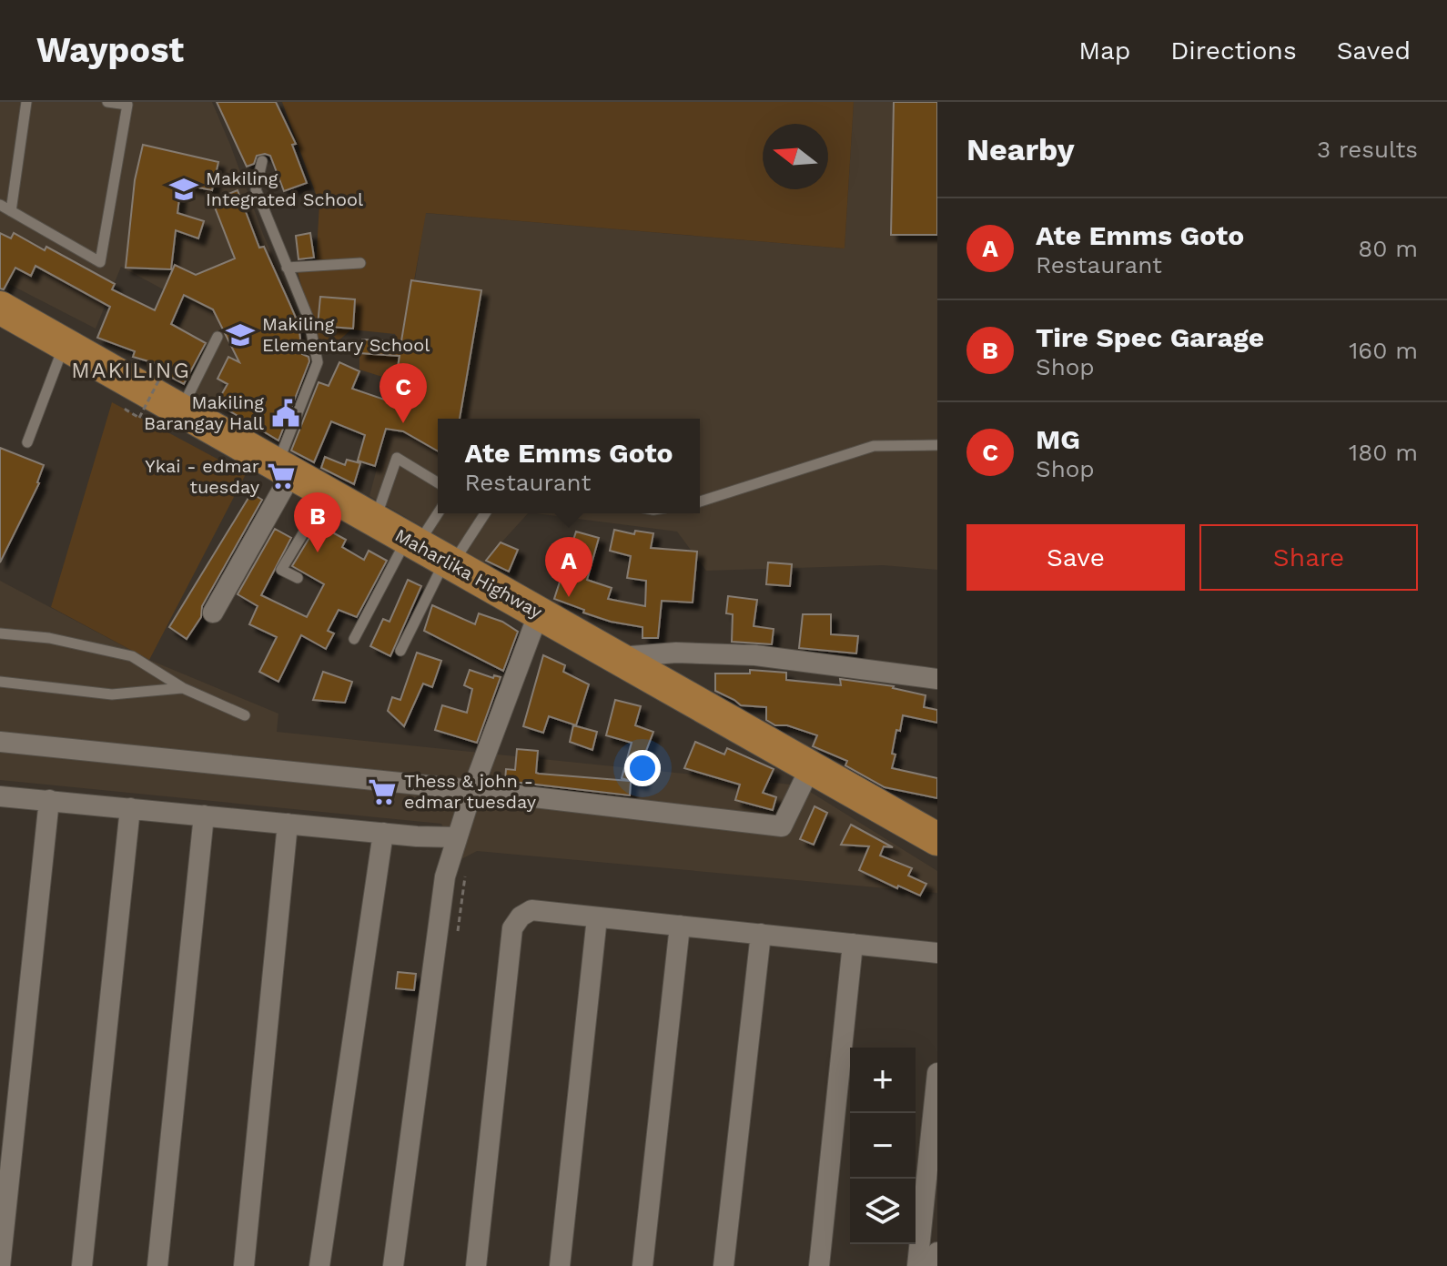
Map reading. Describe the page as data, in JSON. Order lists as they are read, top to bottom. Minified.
{"streets":{"highway":["Maharlika Highway"]},"districts":["MAKILING"],"places":{"school or university":["Makiling Integrated School","Makiling Elementary School"],"public building":["Makiling Barangay Hall"],"supermarket":["Ykai - edmar tuesday","Thess & john - edmar tuesday"]},"north":"left","page":{"header":"Waypost","nav":["Map","Directions","Saved"],"heading":["Nearby","3 results"],"list":[{"mark":"A","name":"Ate Emms Goto","note":"Restaurant","value":"80 m"},{"mark":"B","name":"Tire Spec Garage","note":"Shop","value":"160 m"},{"mark":"C","name":"MG","note":"Shop","value":"180 m"}],"pins":["C","B","A"],"popup":["Ate Emms Goto","Restaurant"],"buttons":["Save","Share"],"map_buttons":["+","−"]}}
